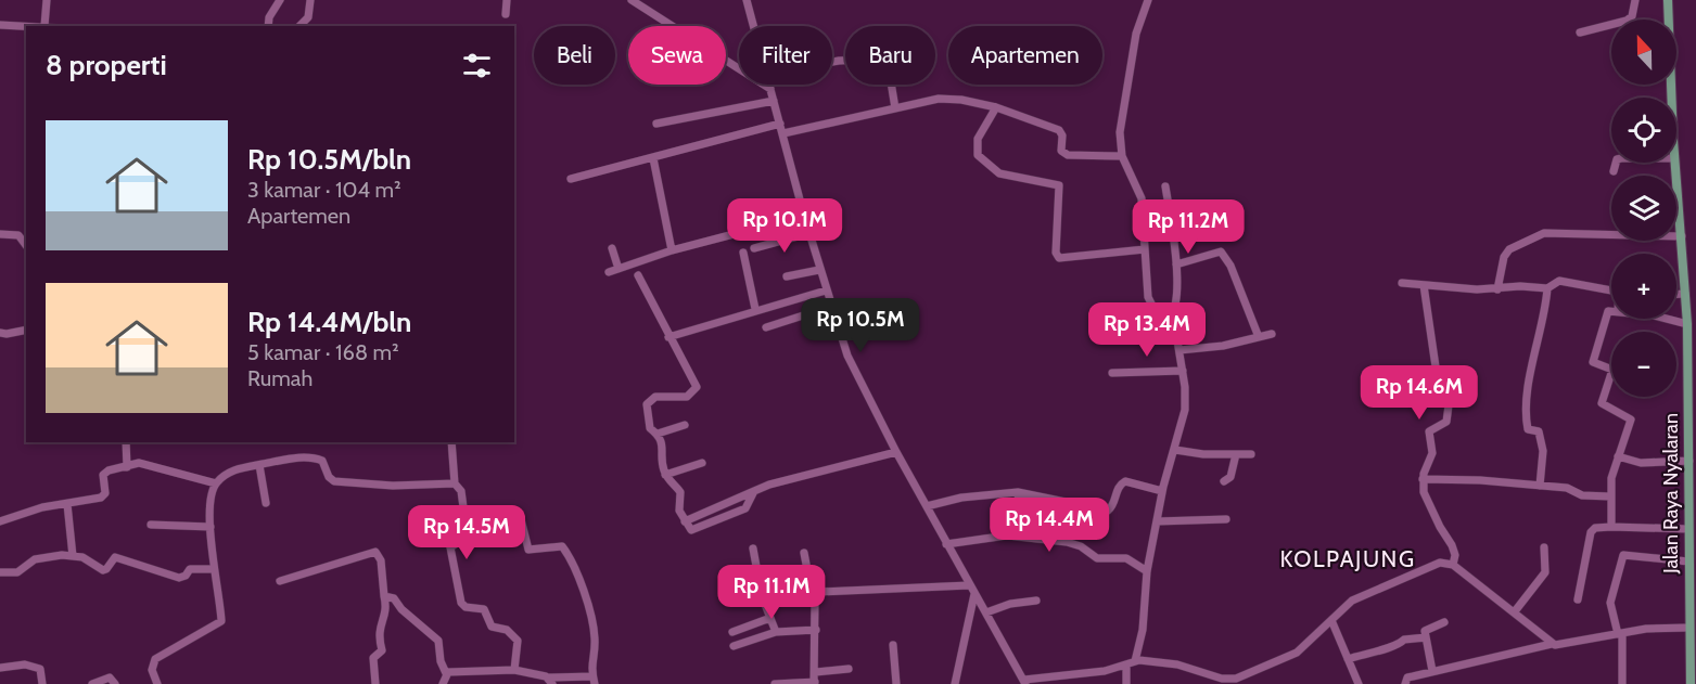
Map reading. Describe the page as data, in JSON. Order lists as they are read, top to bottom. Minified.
{"streets":{"main road":["Jalan Raya Nyalaran"]},"districts":["KOLPAJUNG"],"north":"top","page":{"map_buttons":["+","−"],"chip":["Beli","Sewa","Filter","Baru","Apartemen"],"heading":"8 properti","list":[{"name":"Rp 10.5M/bln","note":"3 kamar · 104 m² · Apartemen"},{"name":"Rp 14.4M/bln","note":"5 kamar · 168 m² · Rumah"}],"price":["Rp 10.1M","Rp 11.2M","Rp 10.5M","Rp 13.4M","Rp 14.6M","Rp 14.4M","Rp 14.5M","Rp 11.1M"]}}
